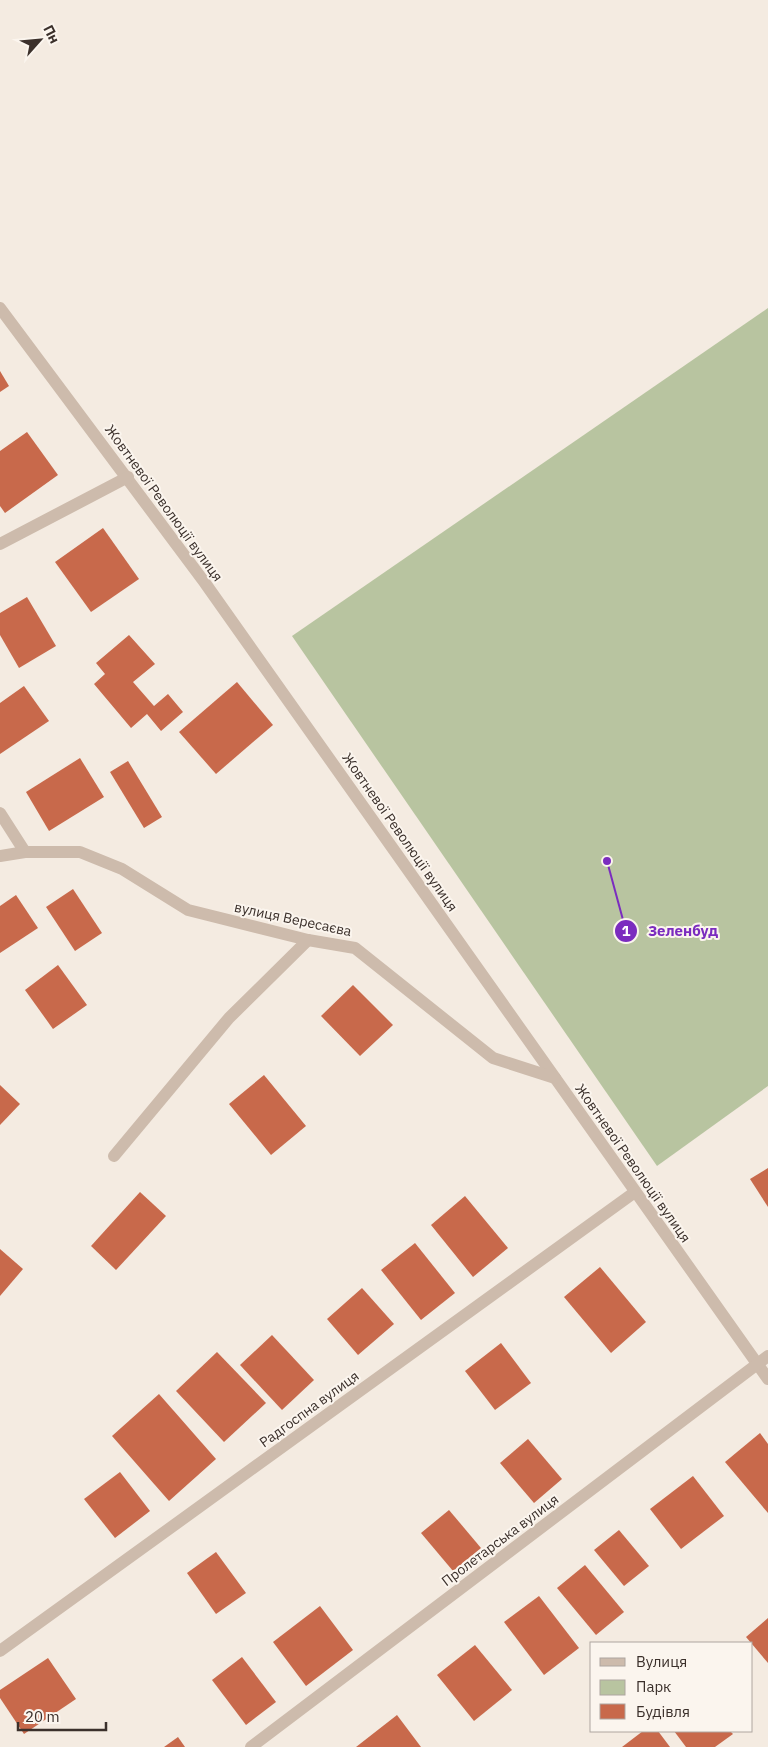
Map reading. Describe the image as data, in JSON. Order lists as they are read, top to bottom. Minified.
{"streets":{"street":["Жовтневої Революції вулиця","вулиця Вересаєва","Радгоспна вулиця","Пролетарська вулиця"]},"crossings":[["Жовтневої Революції вулиця","вулиця Вересаєва"],["Жовтневої Революції вулиця","Радгоспна вулиця"],["Жовтневої Революції вулиця","Пролетарська вулиця"]],"places":["Зеленбуд"],"legend":["Вулиця","Парк","Будівля"],"scale_bar":"20 m","north":"top right"}
